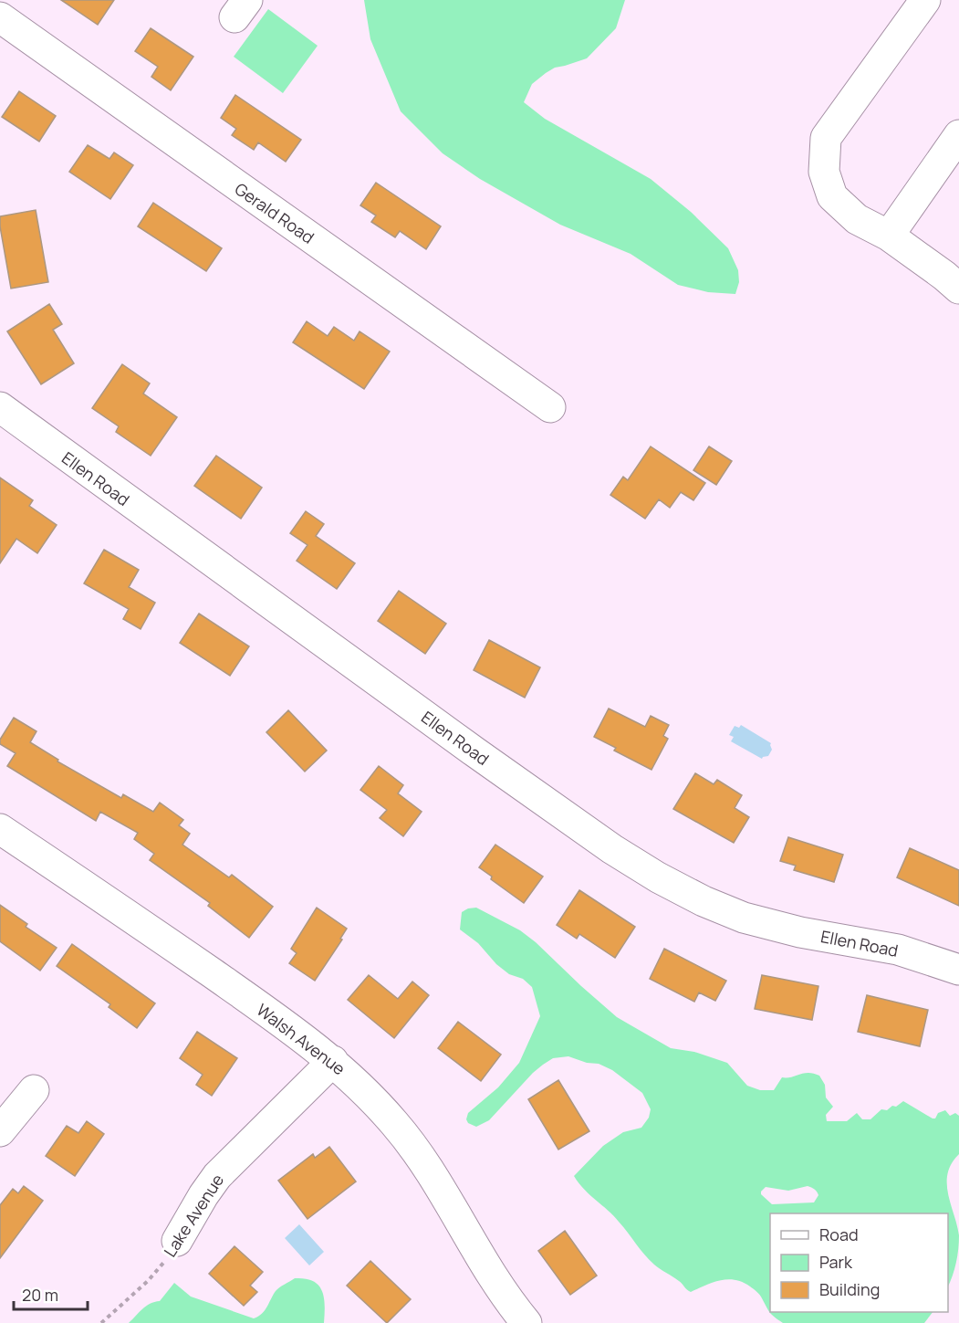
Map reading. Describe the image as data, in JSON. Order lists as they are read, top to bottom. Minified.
{"streets":{"street":["Gerald Road","Ellen Road","Walsh Avenue","Lake Avenue"]},"crossings":[["Walsh Avenue","Lake Avenue"]],"legend":["Road","Park","Building"],"scale_bar":"20 m"}
